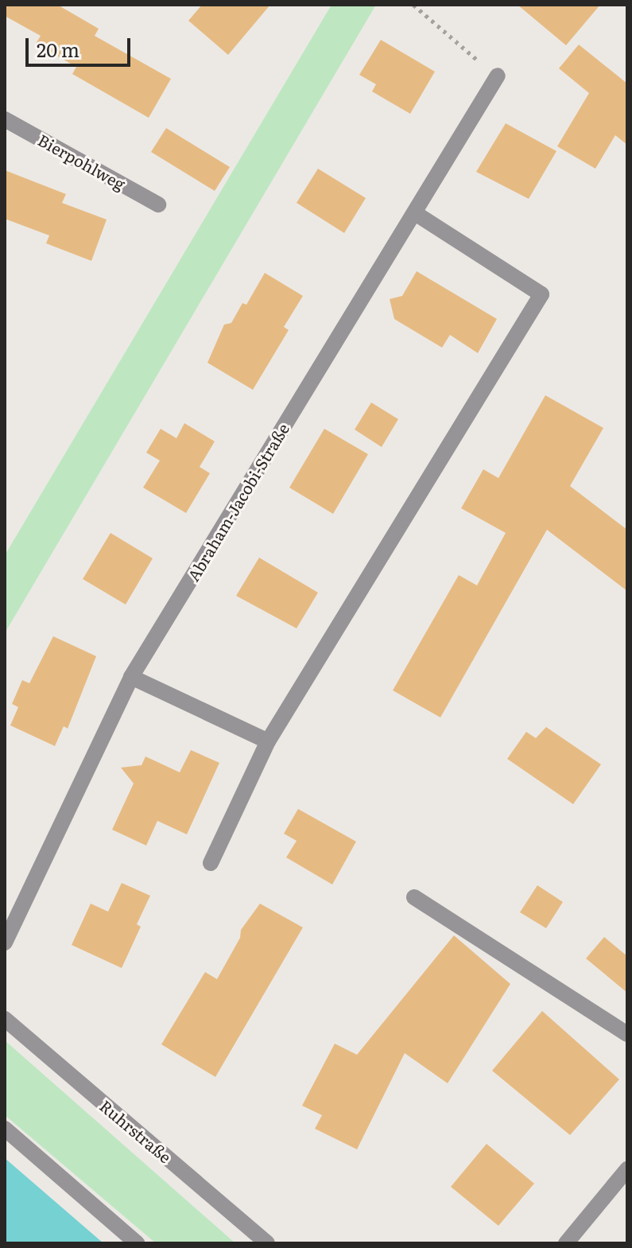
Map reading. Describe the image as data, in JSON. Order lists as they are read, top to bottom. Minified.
{"streets":{"street":["Bierpohlweg","Abraham-Jacobi-Straße","Ruhrstraße"]},"scale_bar":"20 m"}
